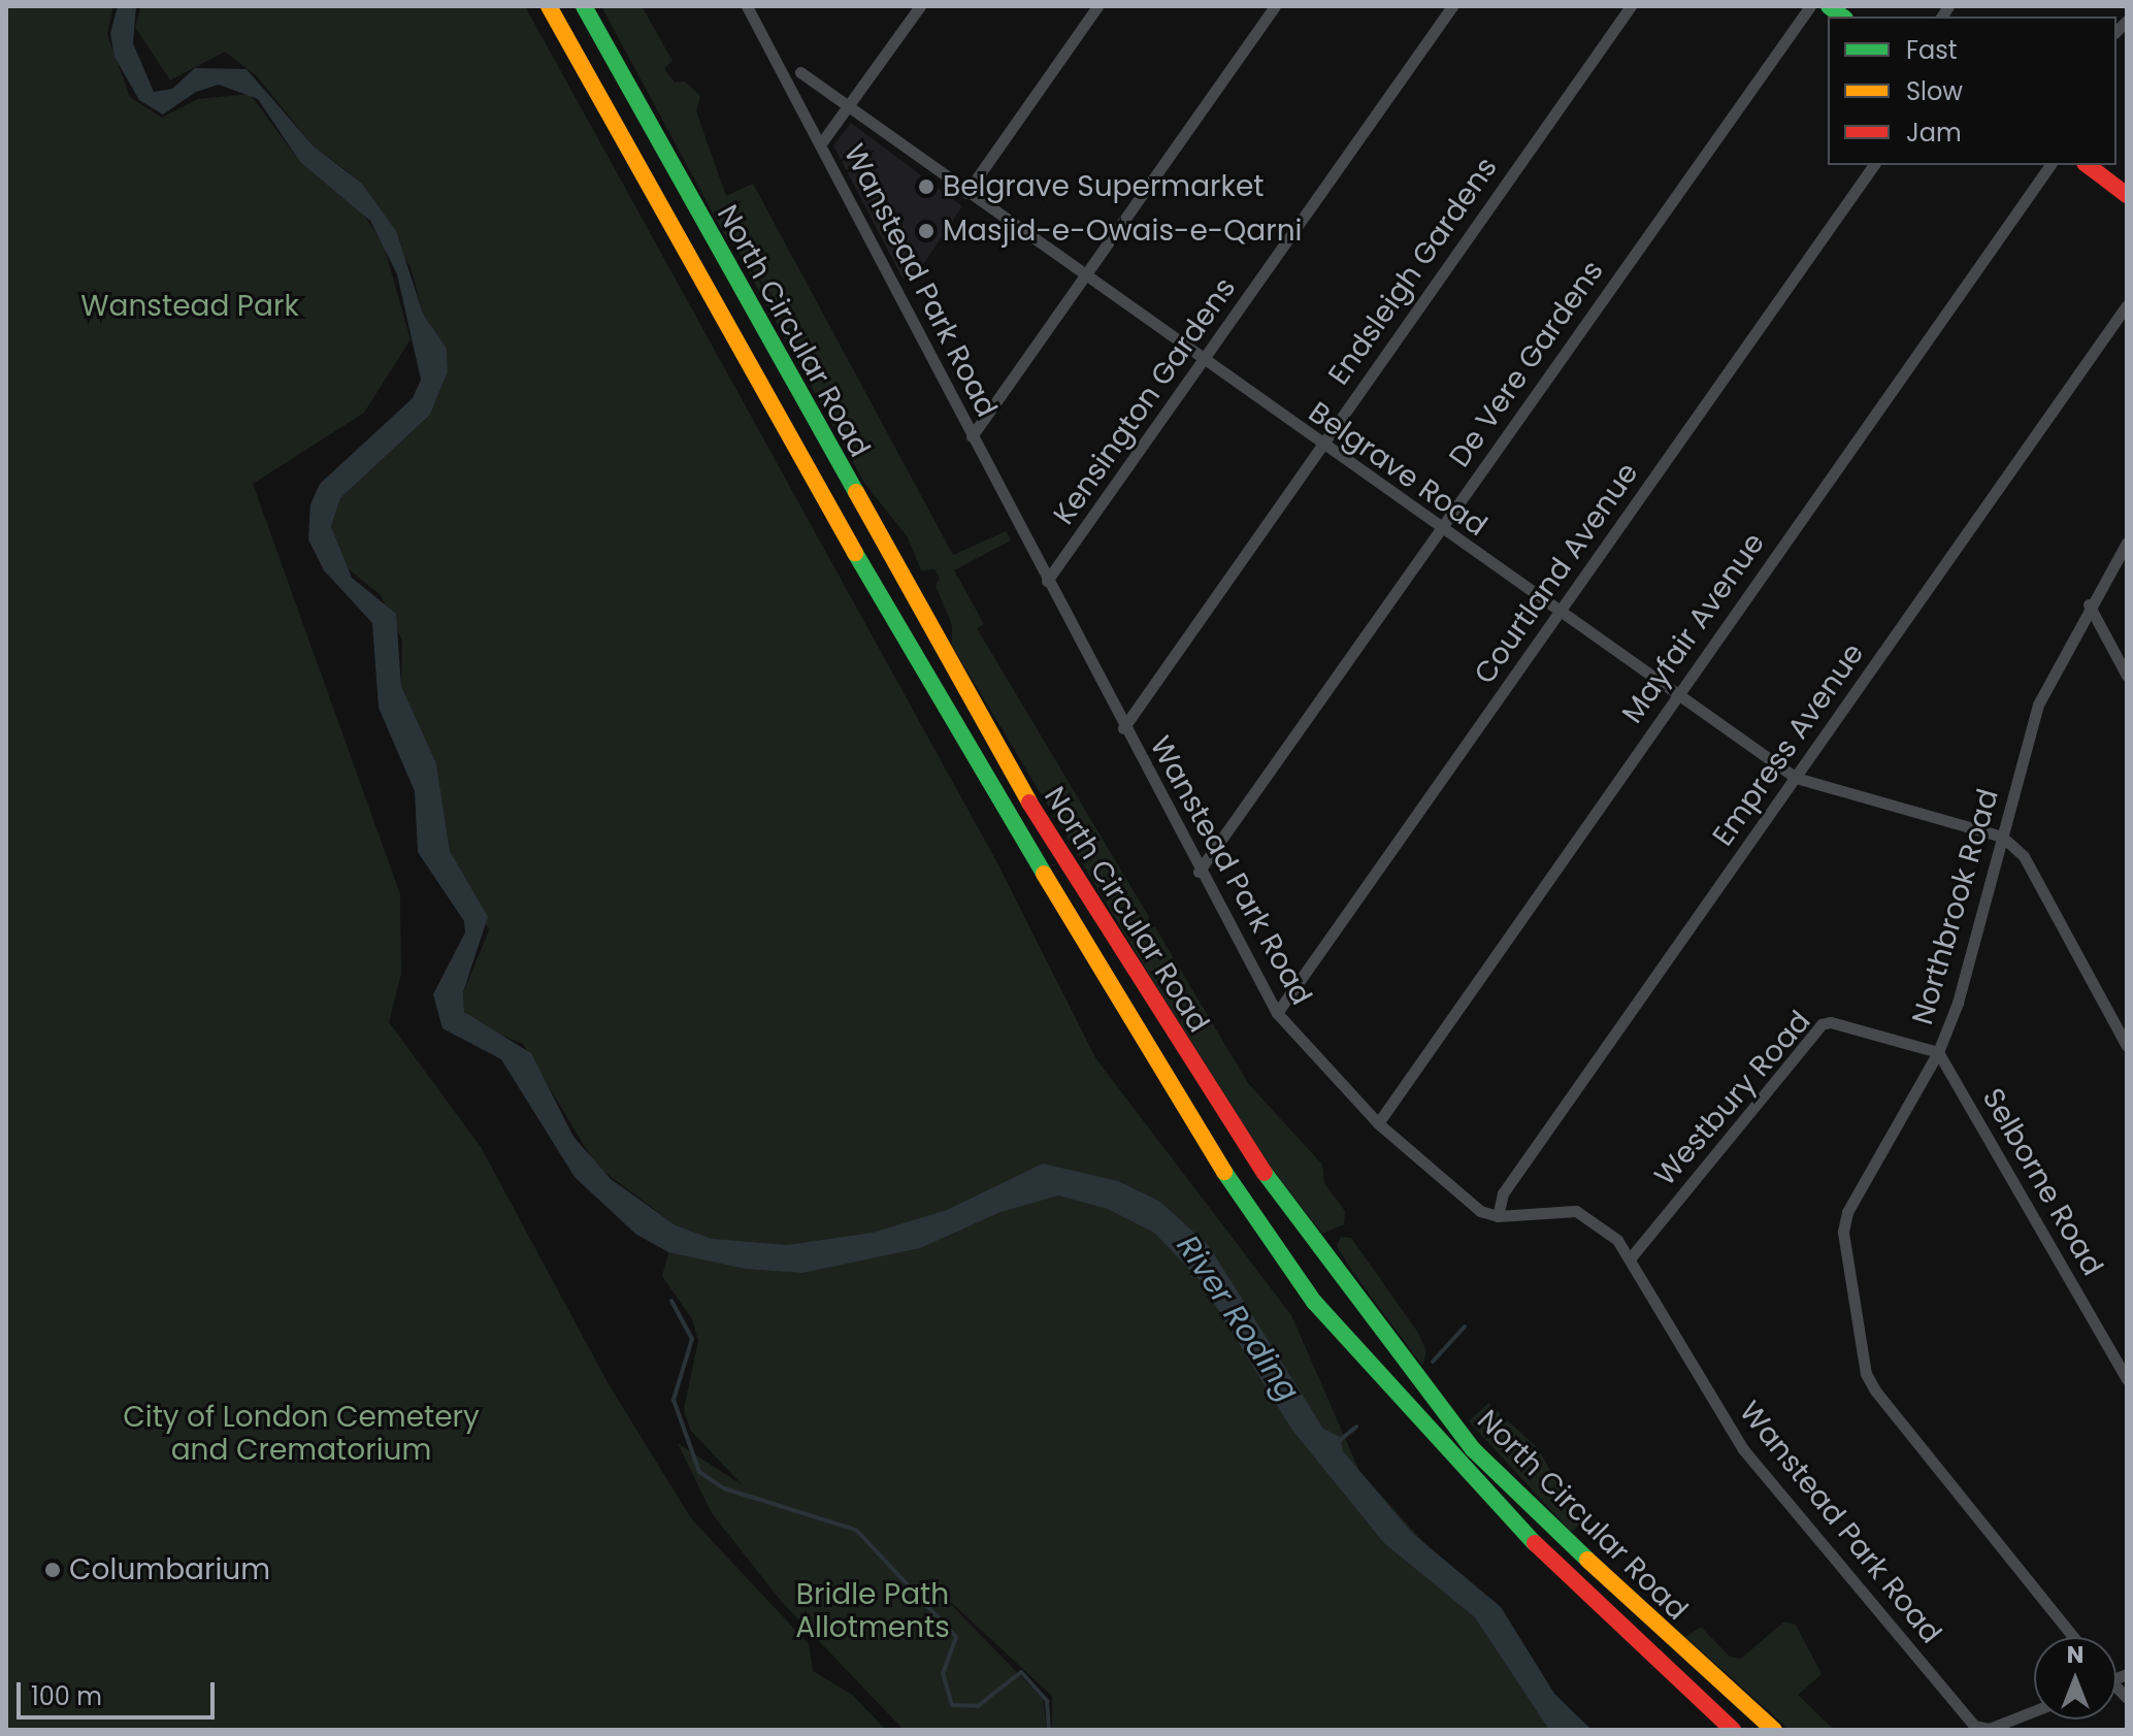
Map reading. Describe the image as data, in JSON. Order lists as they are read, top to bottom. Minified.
{"streets":{"main road":["North Circular Road"],"street":["Endsleigh Gardens","Wanstead Park Road","De Vere Gardens","Kensington Gardens","Belgrave Road","Courtland Avenue","Mayfair Avenue","Empress Avenue","Northbrook Road","Westbury Road","Selborne Road"]},"crossings":[["Endsleigh Gardens","Wanstead Park Road"],["Endsleigh Gardens","Belgrave Road"],["Wanstead Park Road","De Vere Gardens"],["Wanstead Park Road","Kensington Gardens"],["Wanstead Park Road","Courtland Avenue"],["Wanstead Park Road","Mayfair Avenue"],["Wanstead Park Road","Empress Avenue"],["Wanstead Park Road","Westbury Road"],["De Vere Gardens","Belgrave Road"],["Kensington Gardens","Belgrave Road"],["Belgrave Road","Courtland Avenue"],["Belgrave Road","Mayfair Avenue"],["Belgrave Road","Empress Avenue"],["Belgrave Road","Northbrook Road"],["Northbrook Road","Westbury Road"],["Northbrook Road","Selborne Road"],["Westbury Road","Selborne Road"]],"water":["River Roding"],"parks":["Wanstead Park","City of London Cemetery and Crematorium","Bridle Path Allotments"],"places":["Belgrave Supermarket","Masjid-e-Owais-e-Qarni","Columbarium"],"legend":["Fast","Slow","Jam"],"scale_bar":"100 m","north":"top"}
